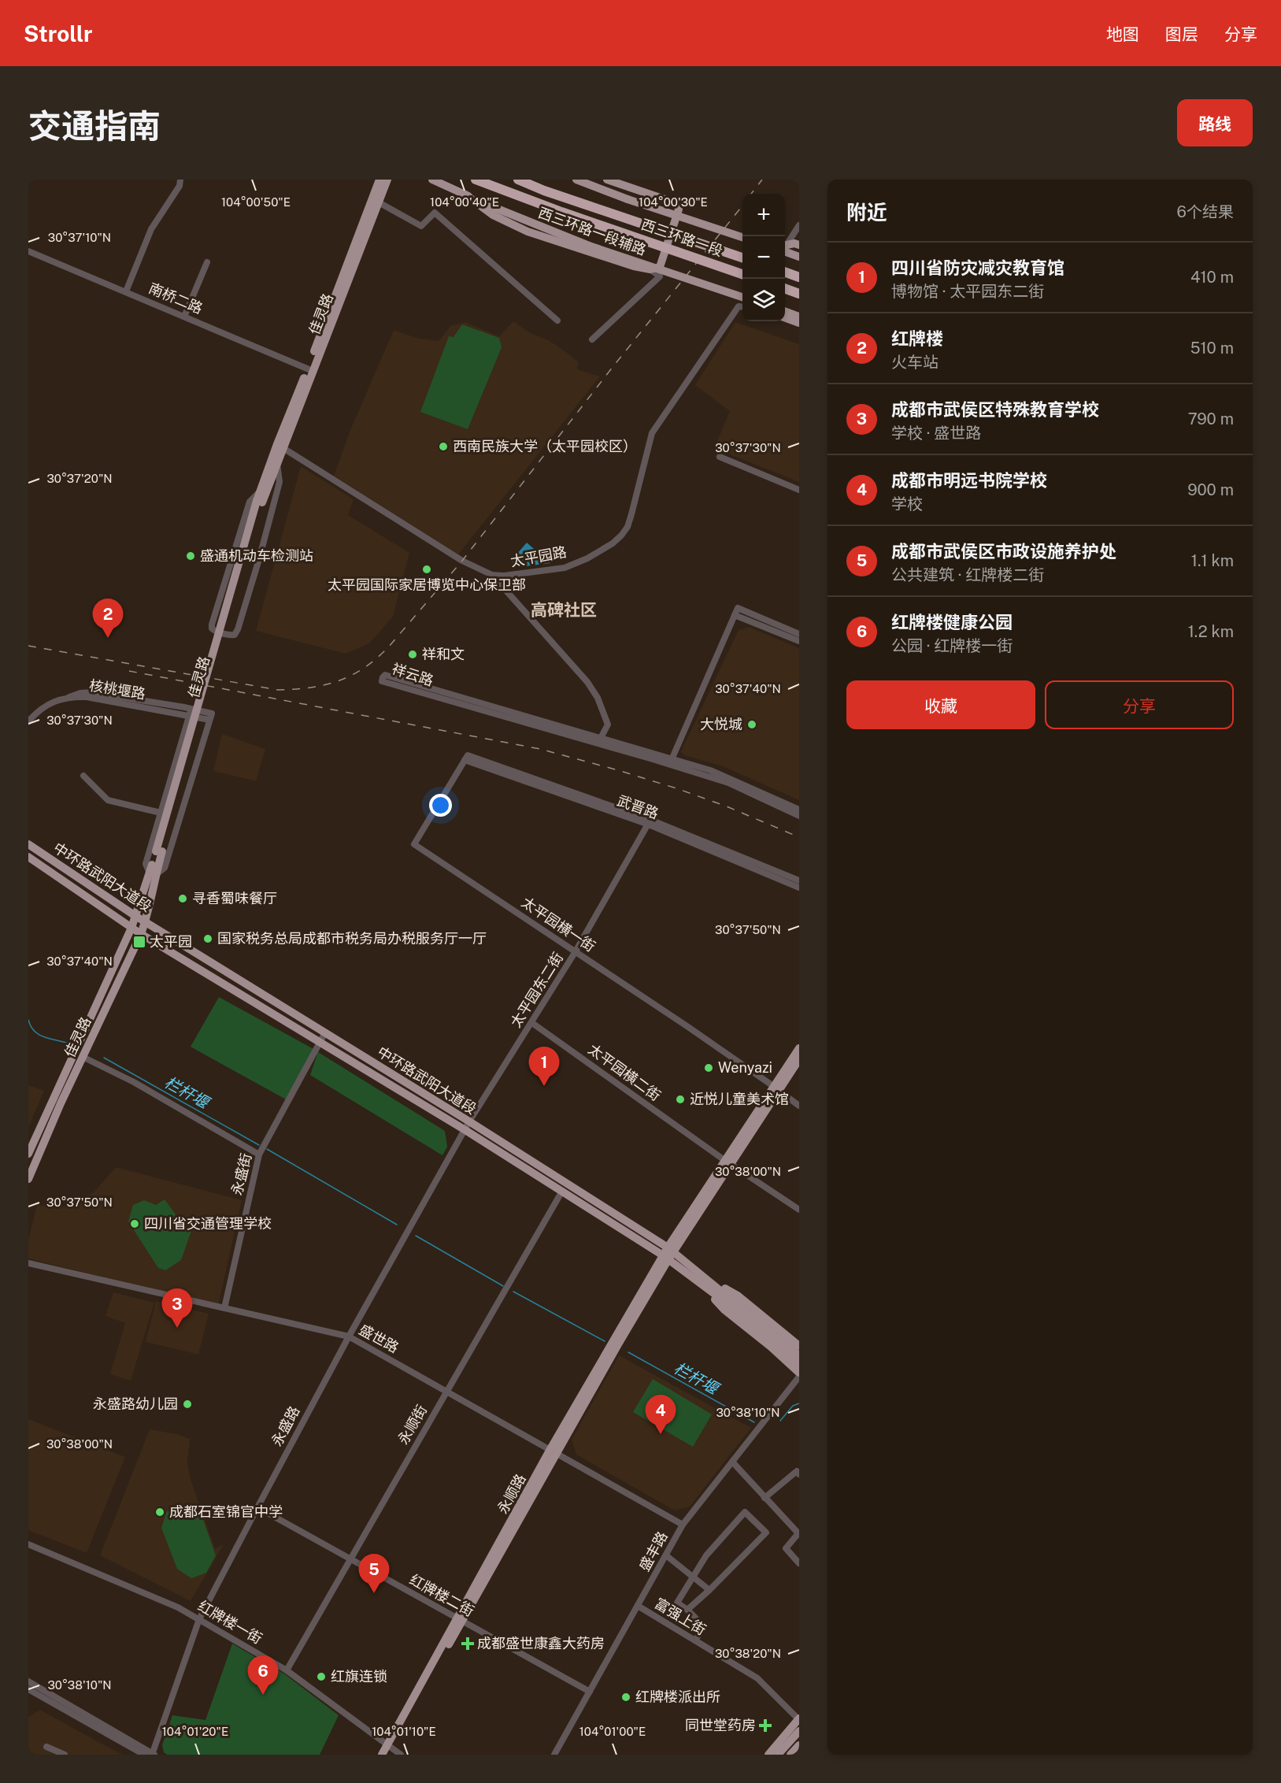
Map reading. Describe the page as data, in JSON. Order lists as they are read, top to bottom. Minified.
{"streets":{"highway":["西三环路一段"],"main road":["西三环路一段辅路","佳灵路","中环路武阳大道段","永顺路"],"street":["南桥二路","太平园路","祥云路","核桃堰路","武晋路","太平园横一街","太平园东二街","太平园横二街","永盛街","盛世路","永顺街","永盛路","盛丰路","红牌楼二街","富强上街","红牌楼一街"]},"crossings":[["南桥二路","佳灵路"],["佳灵路","太平园路"],["佳灵路","核桃堰路"],["佳灵路","中环路武阳大道段"],["武晋路","太平园横一街"],["武晋路","太平园东二街"],["中环路武阳大道段","太平园东二街"],["中环路武阳大道段","永盛街"],["中环路武阳大道段","永顺街"],["中环路武阳大道段","永盛路"],["中环路武阳大道段","永顺路"],["太平园横一街","太平园东二街"],["太平园横一街","永顺路"],["太平园东二街","太平园横二街"],["太平园东二街","永盛路"],["太平园横二街","永顺路"],["永盛街","盛世路"],["盛世路","永顺街"],["盛世路","永盛路"],["盛世路","永顺路"],["盛世路","盛丰路"],["永顺街","红牌楼二街"],["永顺街","红牌楼一街"],["永盛路","红牌楼二街"],["永盛路","红牌楼一街"],["永顺路","红牌楼二街"],["永顺路","红牌楼一街"],["盛丰路","红牌楼二街"],["盛丰路","富强上街"]],"districts":["高碑社区"],"water":["栏杆堰"],"places":{"other":["西南民族大学（太平园校区）","盛通机动车检测站","太平园国际家居博览中心保卫部","祥和文","大悦城","寻香蜀味餐厅","国家税务总局成都市税务局办税服务厅一厅","Wenyazi","近悦儿童美术馆","四川省交通管理学校","永盛路幼儿园","成都石室锦官中学","红旗连锁","红牌楼派出所"],"transit":["太平园"],"health":["成都盛世康鑫大药房","同世堂药房"]},"page":{"header":"Strollr","nav":["地图","图层","分享"],"title":"交通指南","buttons":["路线",["收藏","分享"]],"heading":["附近","6个结果"],"map_buttons":["+","−"],"list":[{"mark":"1","name":"四川省防灾减灾教育馆","note":"博物馆 · 太平园东二街","value":"410 m"},{"mark":"2","name":"红牌楼","note":"火车站","value":"510 m"},{"mark":"3","name":"成都市武侯区特殊教育学校","note":"学校 · 盛世路","value":"790 m"},{"mark":"4","name":"成都市明远书院学校","note":"学校","value":"900 m"},{"mark":"5","name":"成都市武侯区市政设施养护处","note":"公共建筑 · 红牌楼二街","value":"1.1 km"},{"mark":"6","name":"红牌楼健康公园","note":"公园 · 红牌楼一街","value":"1.2 km"}],"pins":["2","1","3","4","5","6"]},"coordinates":["104°00'50\"E","104°00'40\"E","104°00'30\"E","30°37'10\"N","30°37'30\"N","30°37'20\"N","30°37'40\"N","30°37'50\"N","30°38'00\"N","30°38'10\"N","30°38'20\"N","104°01'20\"E","104°01'10\"E","104°01'00\"E"]}
